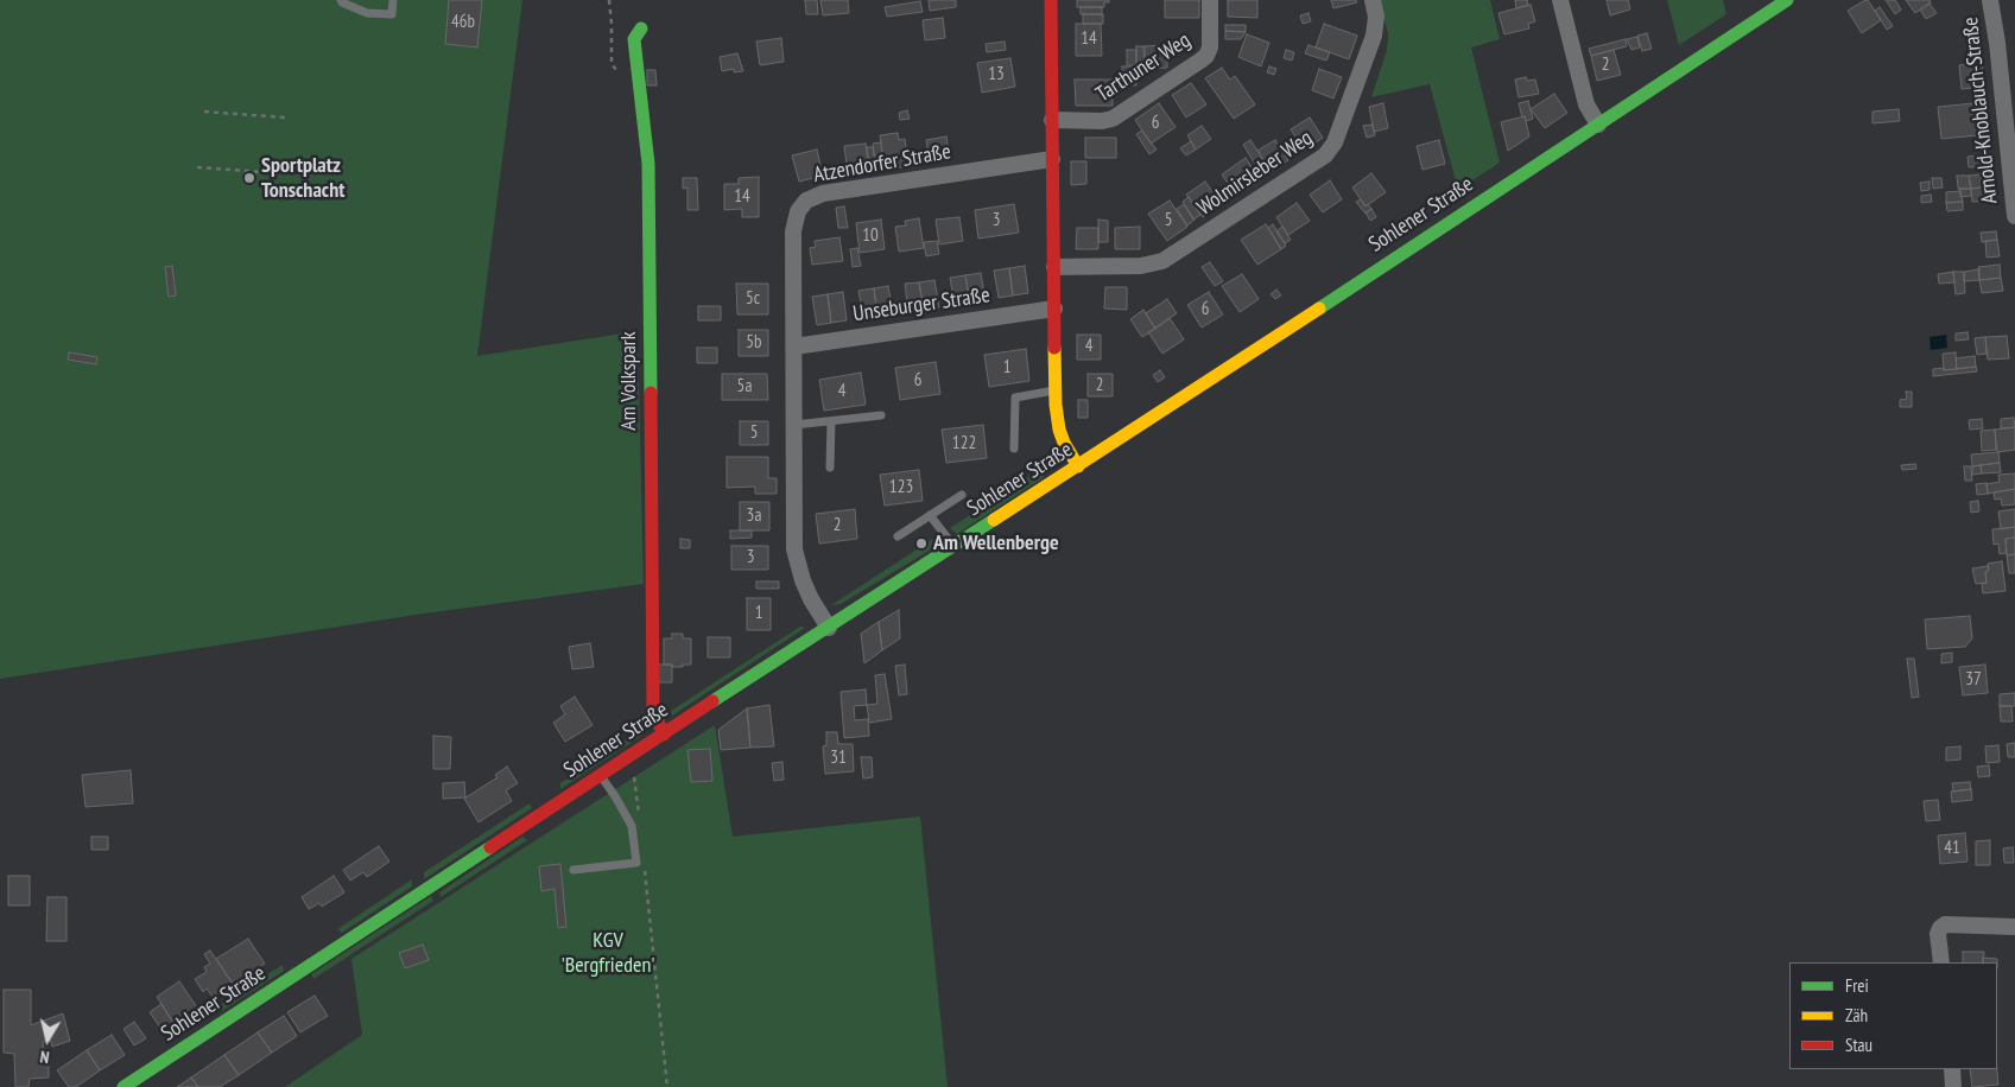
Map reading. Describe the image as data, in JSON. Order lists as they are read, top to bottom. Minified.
{"streets":{"street":["Tarthuner Weg","Arnold-Knoblauch-Straße","Atzendorfer Straße","Wolmirsleber Weg","Sohlener Straße","Unseburger Straße","Am Volkspark"]},"crossings":[["Atzendorfer Straße","Sohlener Straße"],["Atzendorfer Straße","Unseburger Straße"],["Sohlener Straße","Am Volkspark"]],"parks":["KGV 'Bergfrieden'"],"places":["Sportplatz Tonschacht","Am Wellenberge"],"house_numbers":["46b","14","2","13","6","14","3","5","10","5c","6","5b","4","1","6","2","5a","4","5","122","123","3a","2","3","1","37","31","41"],"legend":["Frei","Zäh","Stau"],"north":"bottom"}
